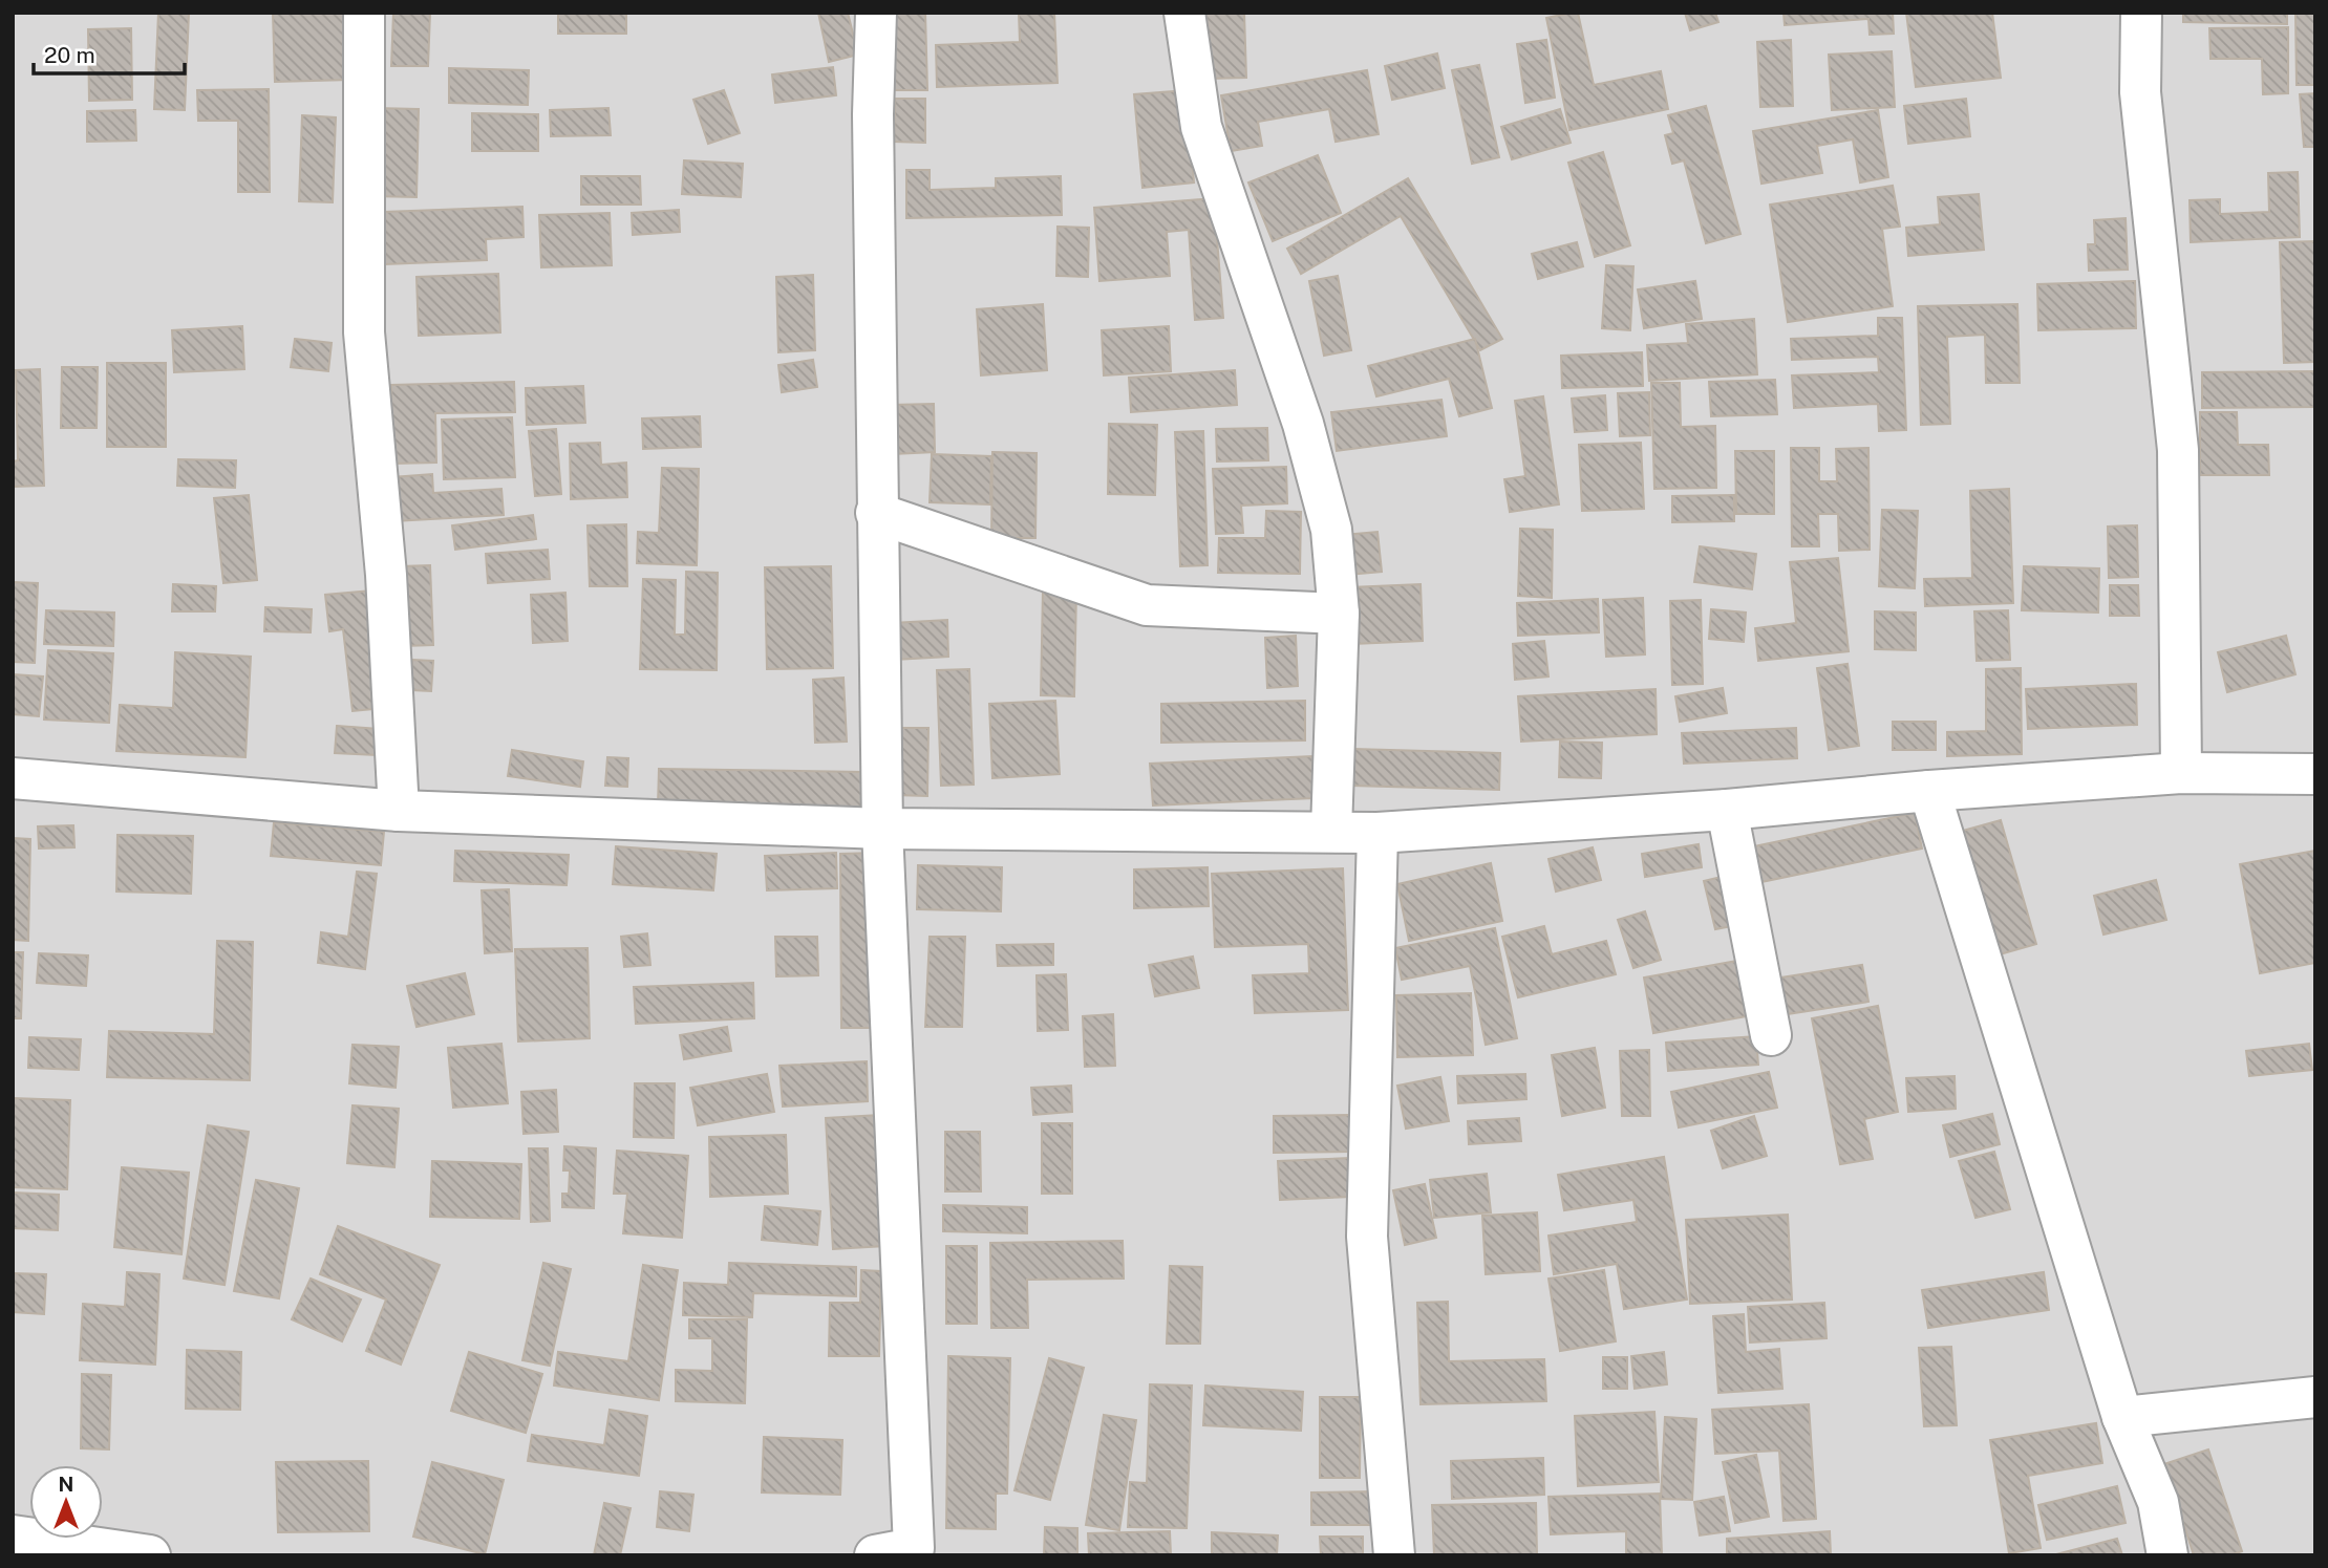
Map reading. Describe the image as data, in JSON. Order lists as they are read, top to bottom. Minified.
{"scale_bar":"20 m","north":"top"}
